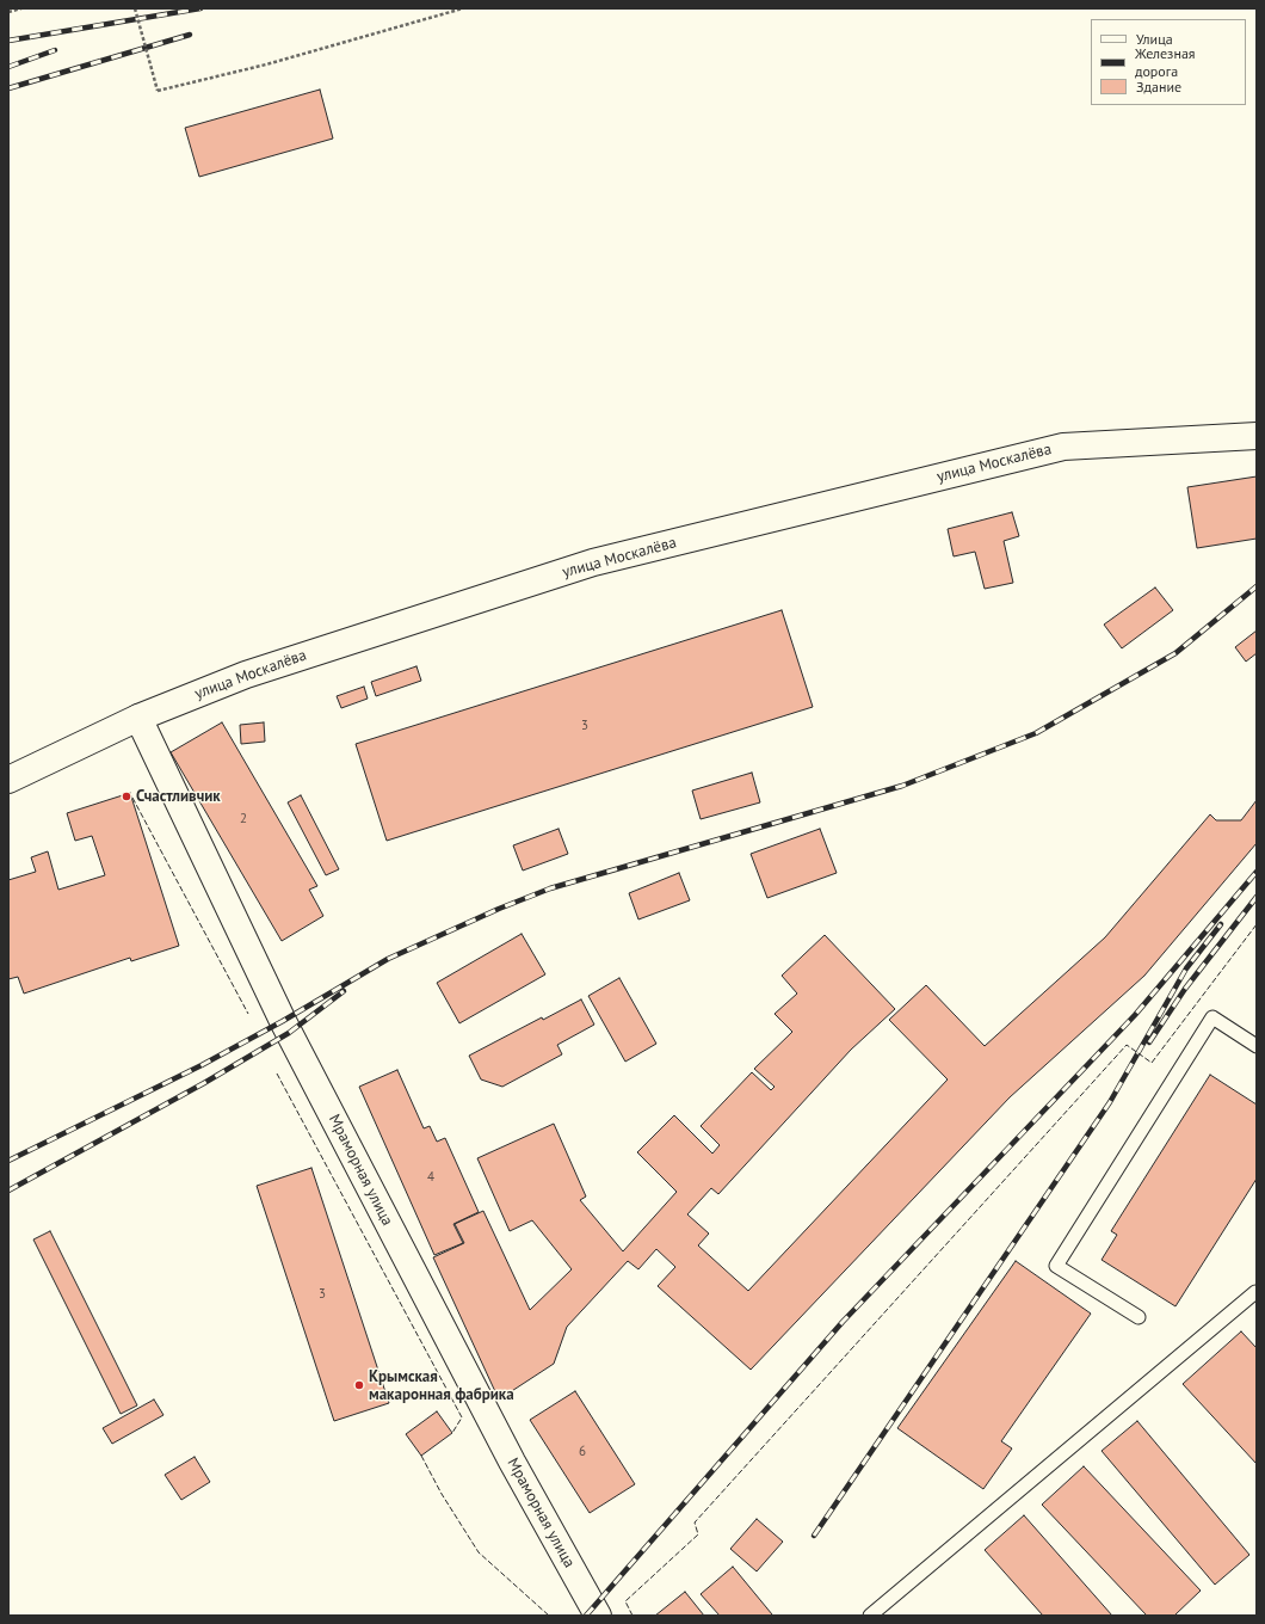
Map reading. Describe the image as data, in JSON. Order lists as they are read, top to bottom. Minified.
{"streets":{"main road":["улица Москалёва","Мраморная улица"]},"crossings":[["улица Москалёва","Мраморная улица"]],"places":["Счастливчик","Крымская макаронная фабрика"],"house_numbers":["3","2","4","3","6"],"legend":["Улица","Железная дорога","Здание"]}
